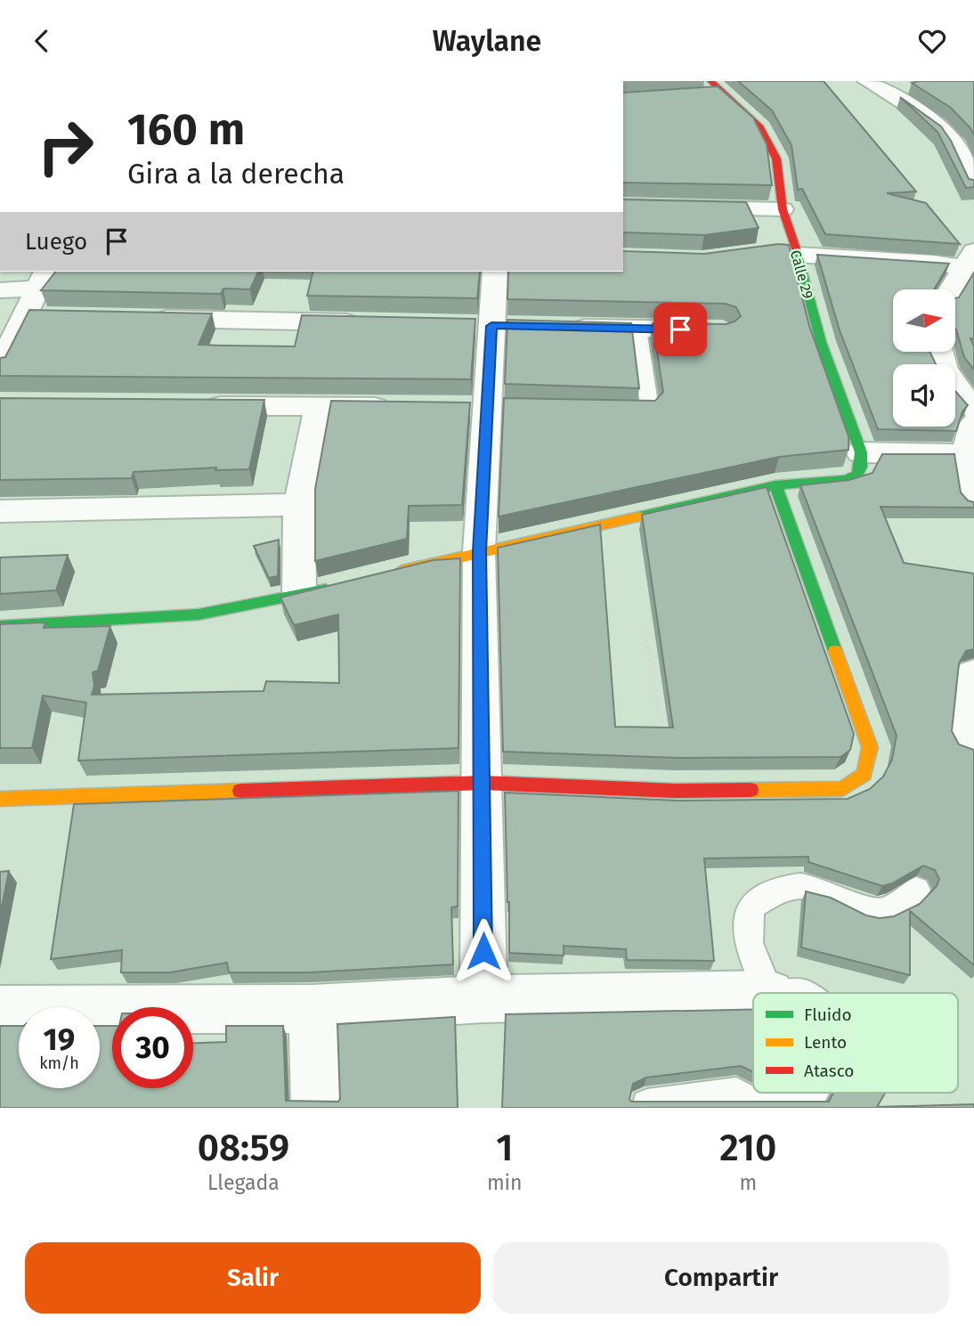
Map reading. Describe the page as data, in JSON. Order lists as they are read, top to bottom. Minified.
{"streets":{"street":["Calle 29"]},"legend":["Fluido","Lento","Atasco"],"north":"right","page":{"header":"Waylane","turn":["160 m","Gira a la derecha"],"then":"Luego","speed":"19 km/h","limit":"30","eta":["08:59","Llegada","1","min","210","m"],"buttons":["Salir","Compartir"]}}
